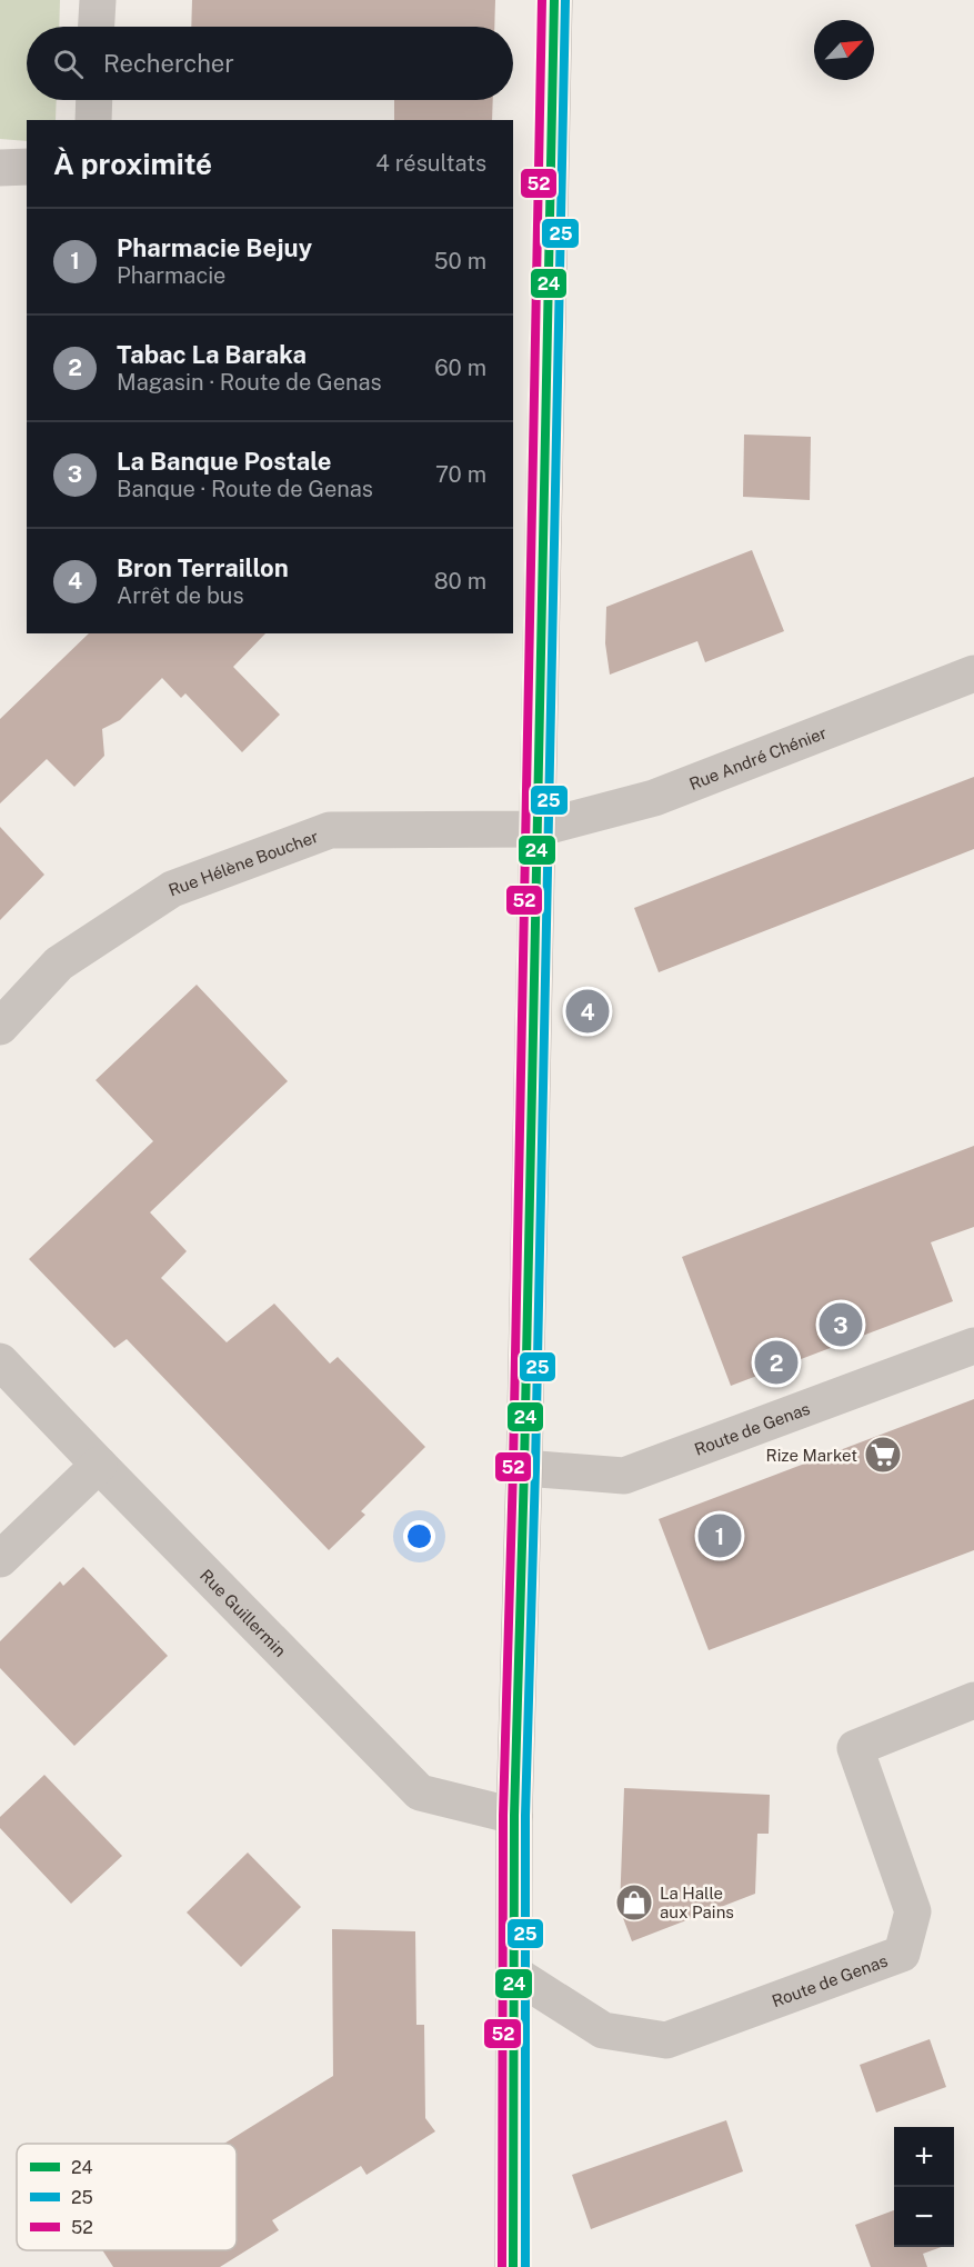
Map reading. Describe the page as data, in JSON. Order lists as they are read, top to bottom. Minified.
{"streets":{"street":["Rue André Chénier","Rue Hélène Boucher","Route de Genas","Rue Guillermin"]},"crossings":[["Rue André Chénier","Rue Hélène Boucher"]],"places":{"supermarket":["Rize Market"],"shop":["La Halle aux Pains"]},"lines":["transit line 24","transit line 25","transit line 52"],"legend":["24","25","52"],"north":"top right","page":{"search":"Rechercher","heading":["À proximité","4 résultats"],"list":[{"mark":"1","name":"Pharmacie Bejuy","note":"Pharmacie","value":"50 m"},{"mark":"2","name":"Tabac La Baraka","note":"Magasin · Route de Genas","value":"60 m"},{"mark":"3","name":"La Banque Postale","note":"Banque · Route de Genas","value":"70 m"},{"mark":"4","name":"Bron Terraillon","note":"Arrêt de bus","value":"80 m"}],"pins":["4","3","2","1"],"map_buttons":["+","−"]}}
